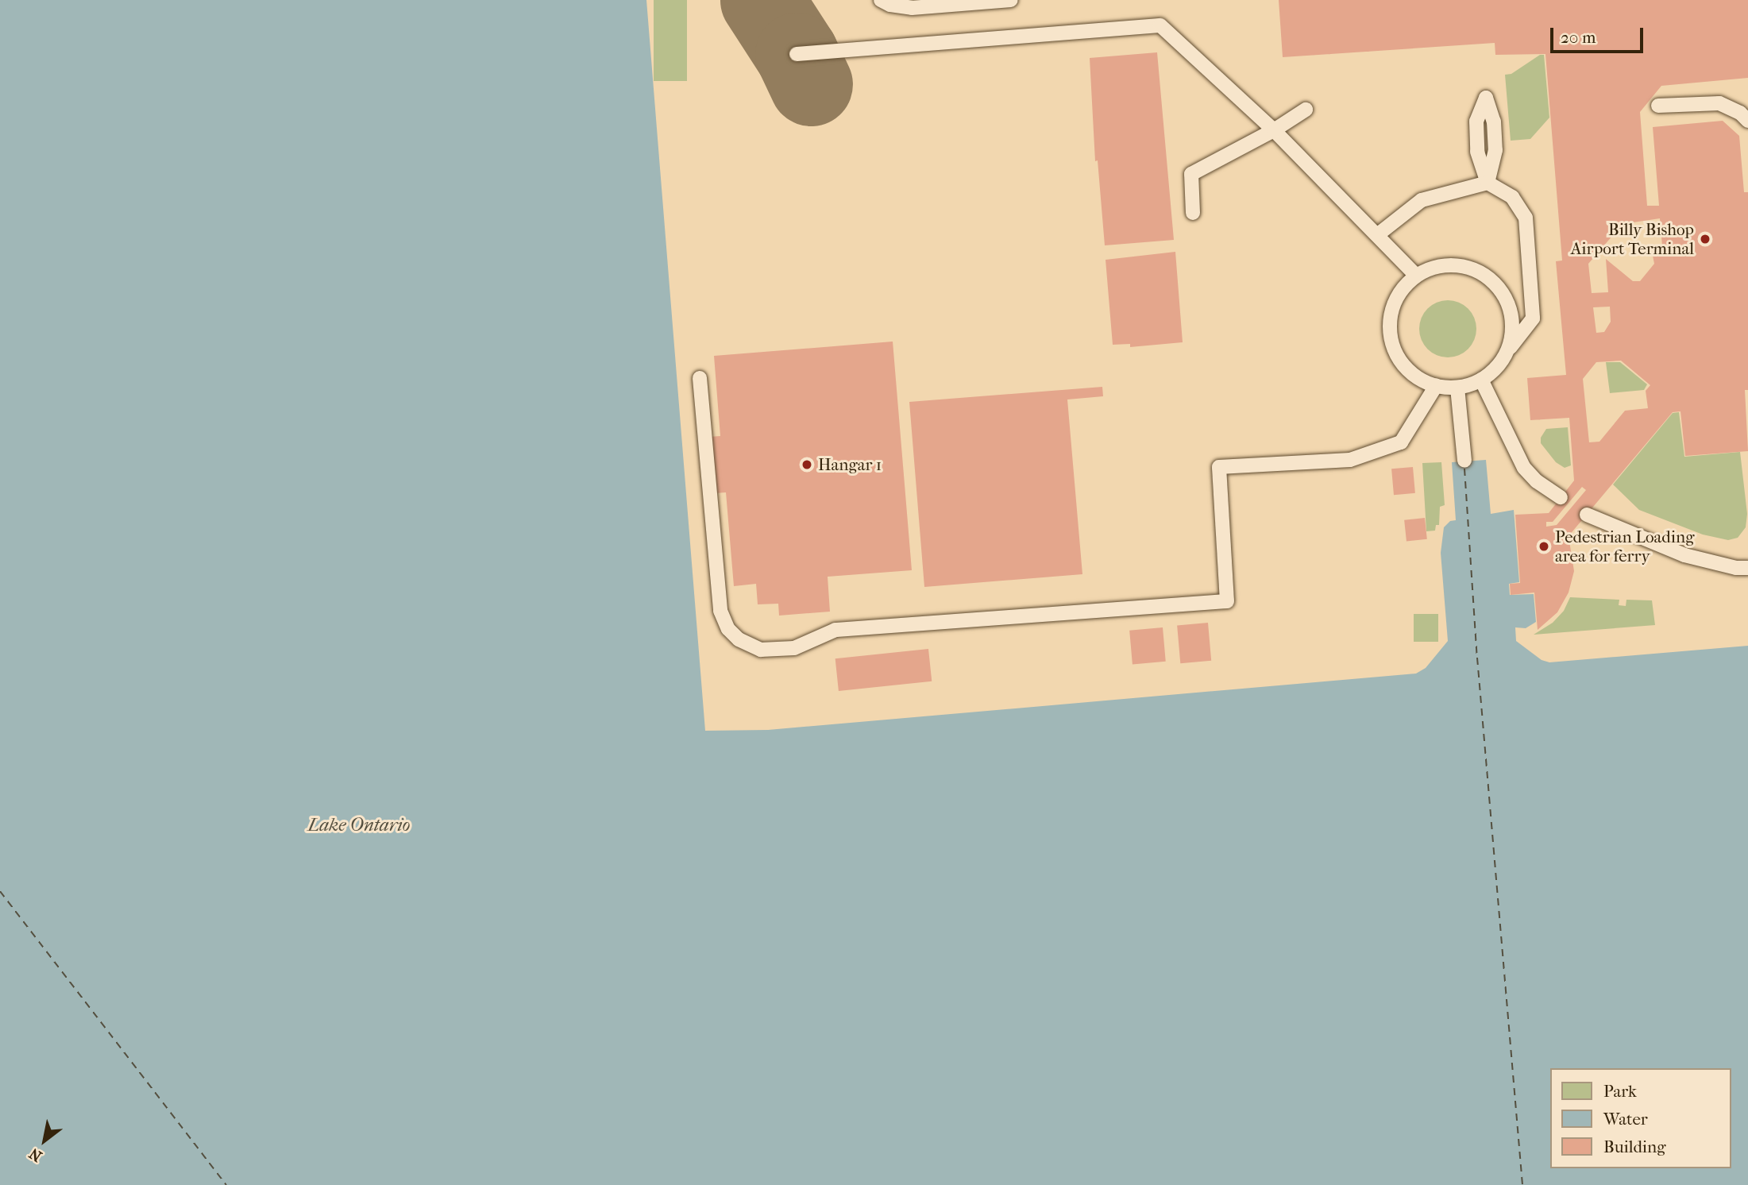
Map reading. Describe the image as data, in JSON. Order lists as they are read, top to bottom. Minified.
{"water":["Lake Ontario"],"places":["Billy Bishop Airport Terminal","Hangar 1","Pedestrian Loading area for ferry"],"legend":["Park","Water","Building"],"scale_bar":"20 m","north":"bottom left"}
